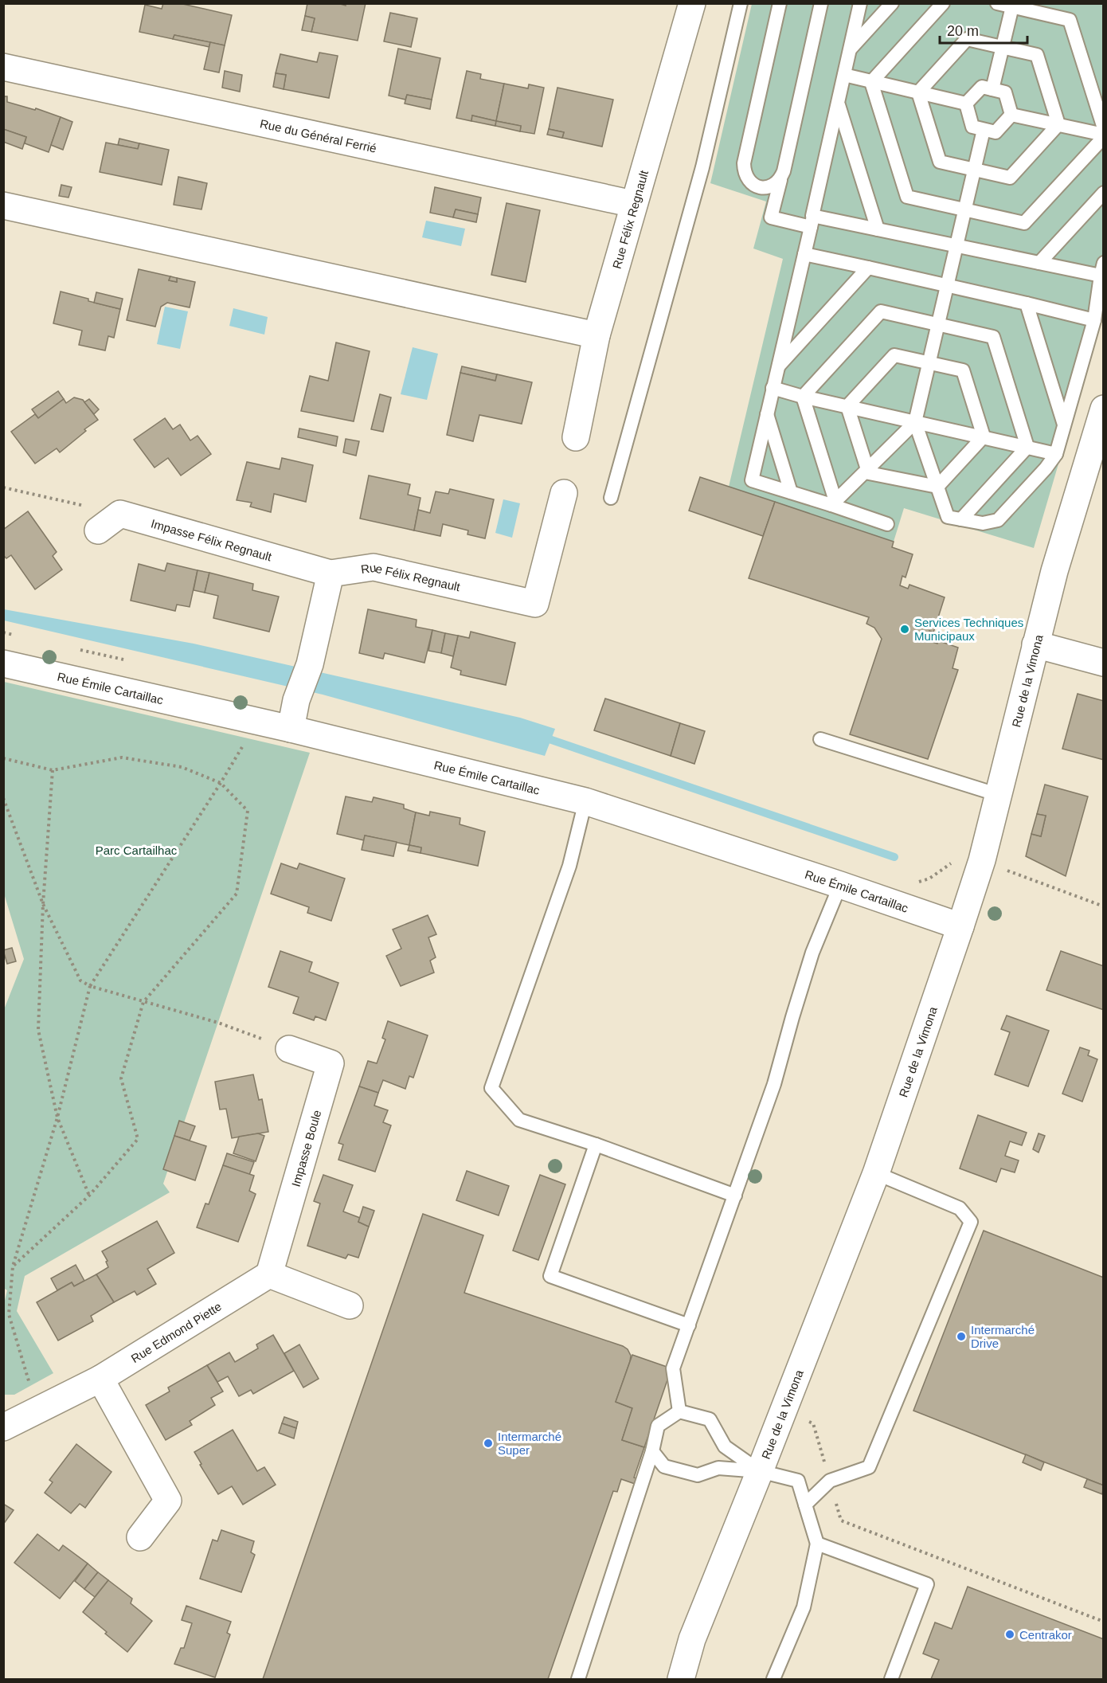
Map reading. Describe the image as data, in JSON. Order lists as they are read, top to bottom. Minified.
{"streets":{"street":["Rue du Général Ferrié","Rue Félix Regnault","Impasse Félix Regnault","Rue de la Vimona","Rue Émile Cartaillac","Impasse Boule","Rue Edmond Piette"]},"crossings":[["Rue du Général Ferrié","Rue Félix Regnault"],["Rue Félix Regnault","Impasse Félix Regnault"],["Rue de la Vimona","Rue Émile Cartaillac"],["Impasse Boule","Rue Edmond Piette"]],"parks":["Parc Cartailhac"],"places":["Services Techniques Municipaux","Intermarché Drive","Intermarché Super","Centrakor"],"scale_bar":"20 m"}
